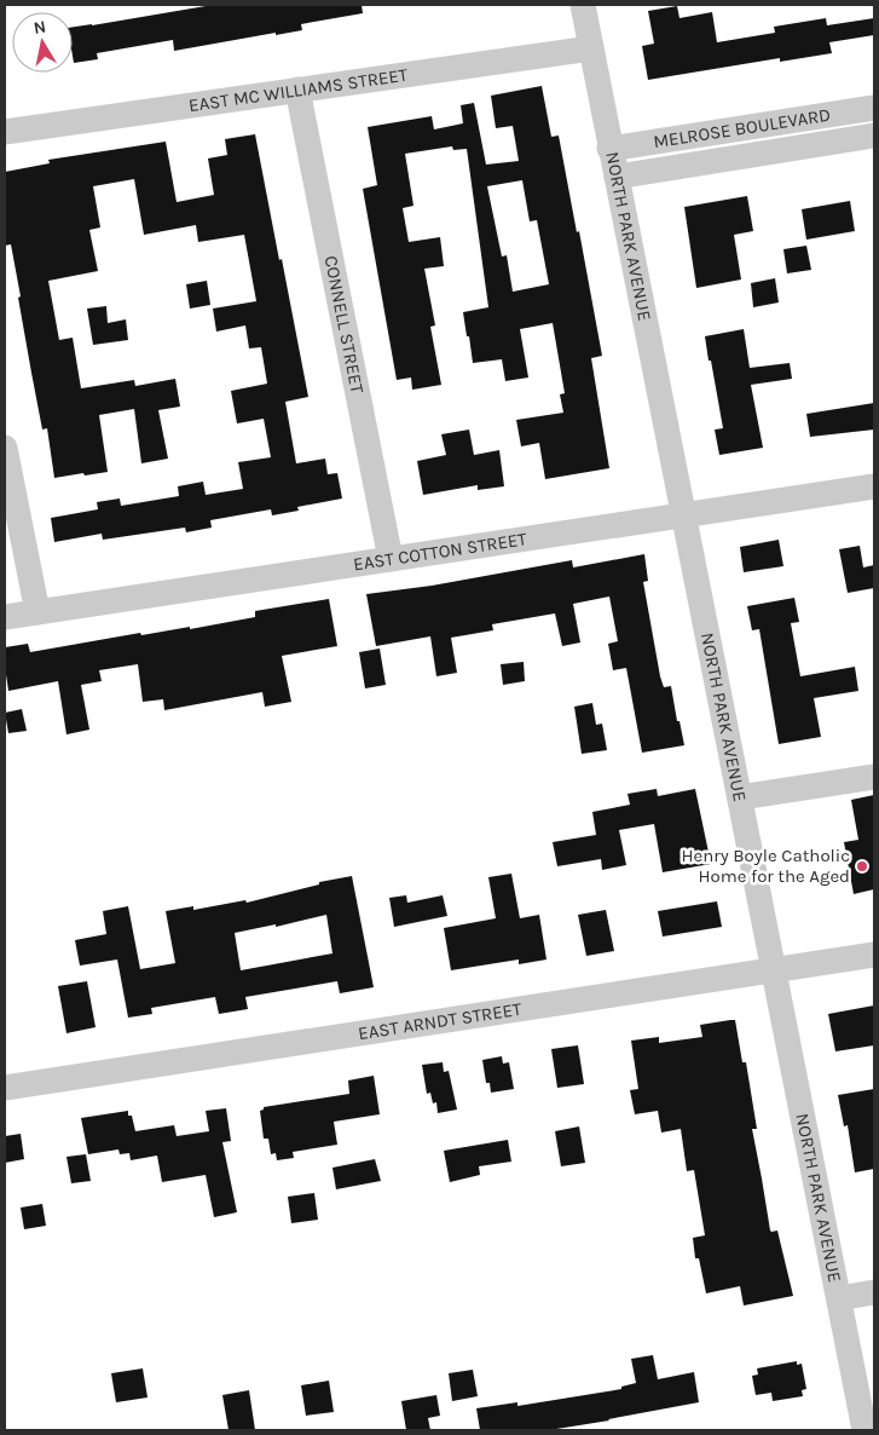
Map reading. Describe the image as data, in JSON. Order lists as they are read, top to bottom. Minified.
{"streets":{"street":["EAST MC WILLIAMS STREET","MELROSE BOULEVARD","NORTH PARK AVENUE","CONNELL STREET","EAST COTTON STREET","EAST ARNDT STREET"]},"crossings":[["EAST MC WILLIAMS STREET","NORTH PARK AVENUE"],["EAST MC WILLIAMS STREET","CONNELL STREET"],["MELROSE BOULEVARD","NORTH PARK AVENUE"],["NORTH PARK AVENUE","EAST COTTON STREET"],["NORTH PARK AVENUE","EAST ARNDT STREET"],["CONNELL STREET","EAST COTTON STREET"]],"places":["Henry Boyle Catholic Home for the Aged"],"north":"top"}
